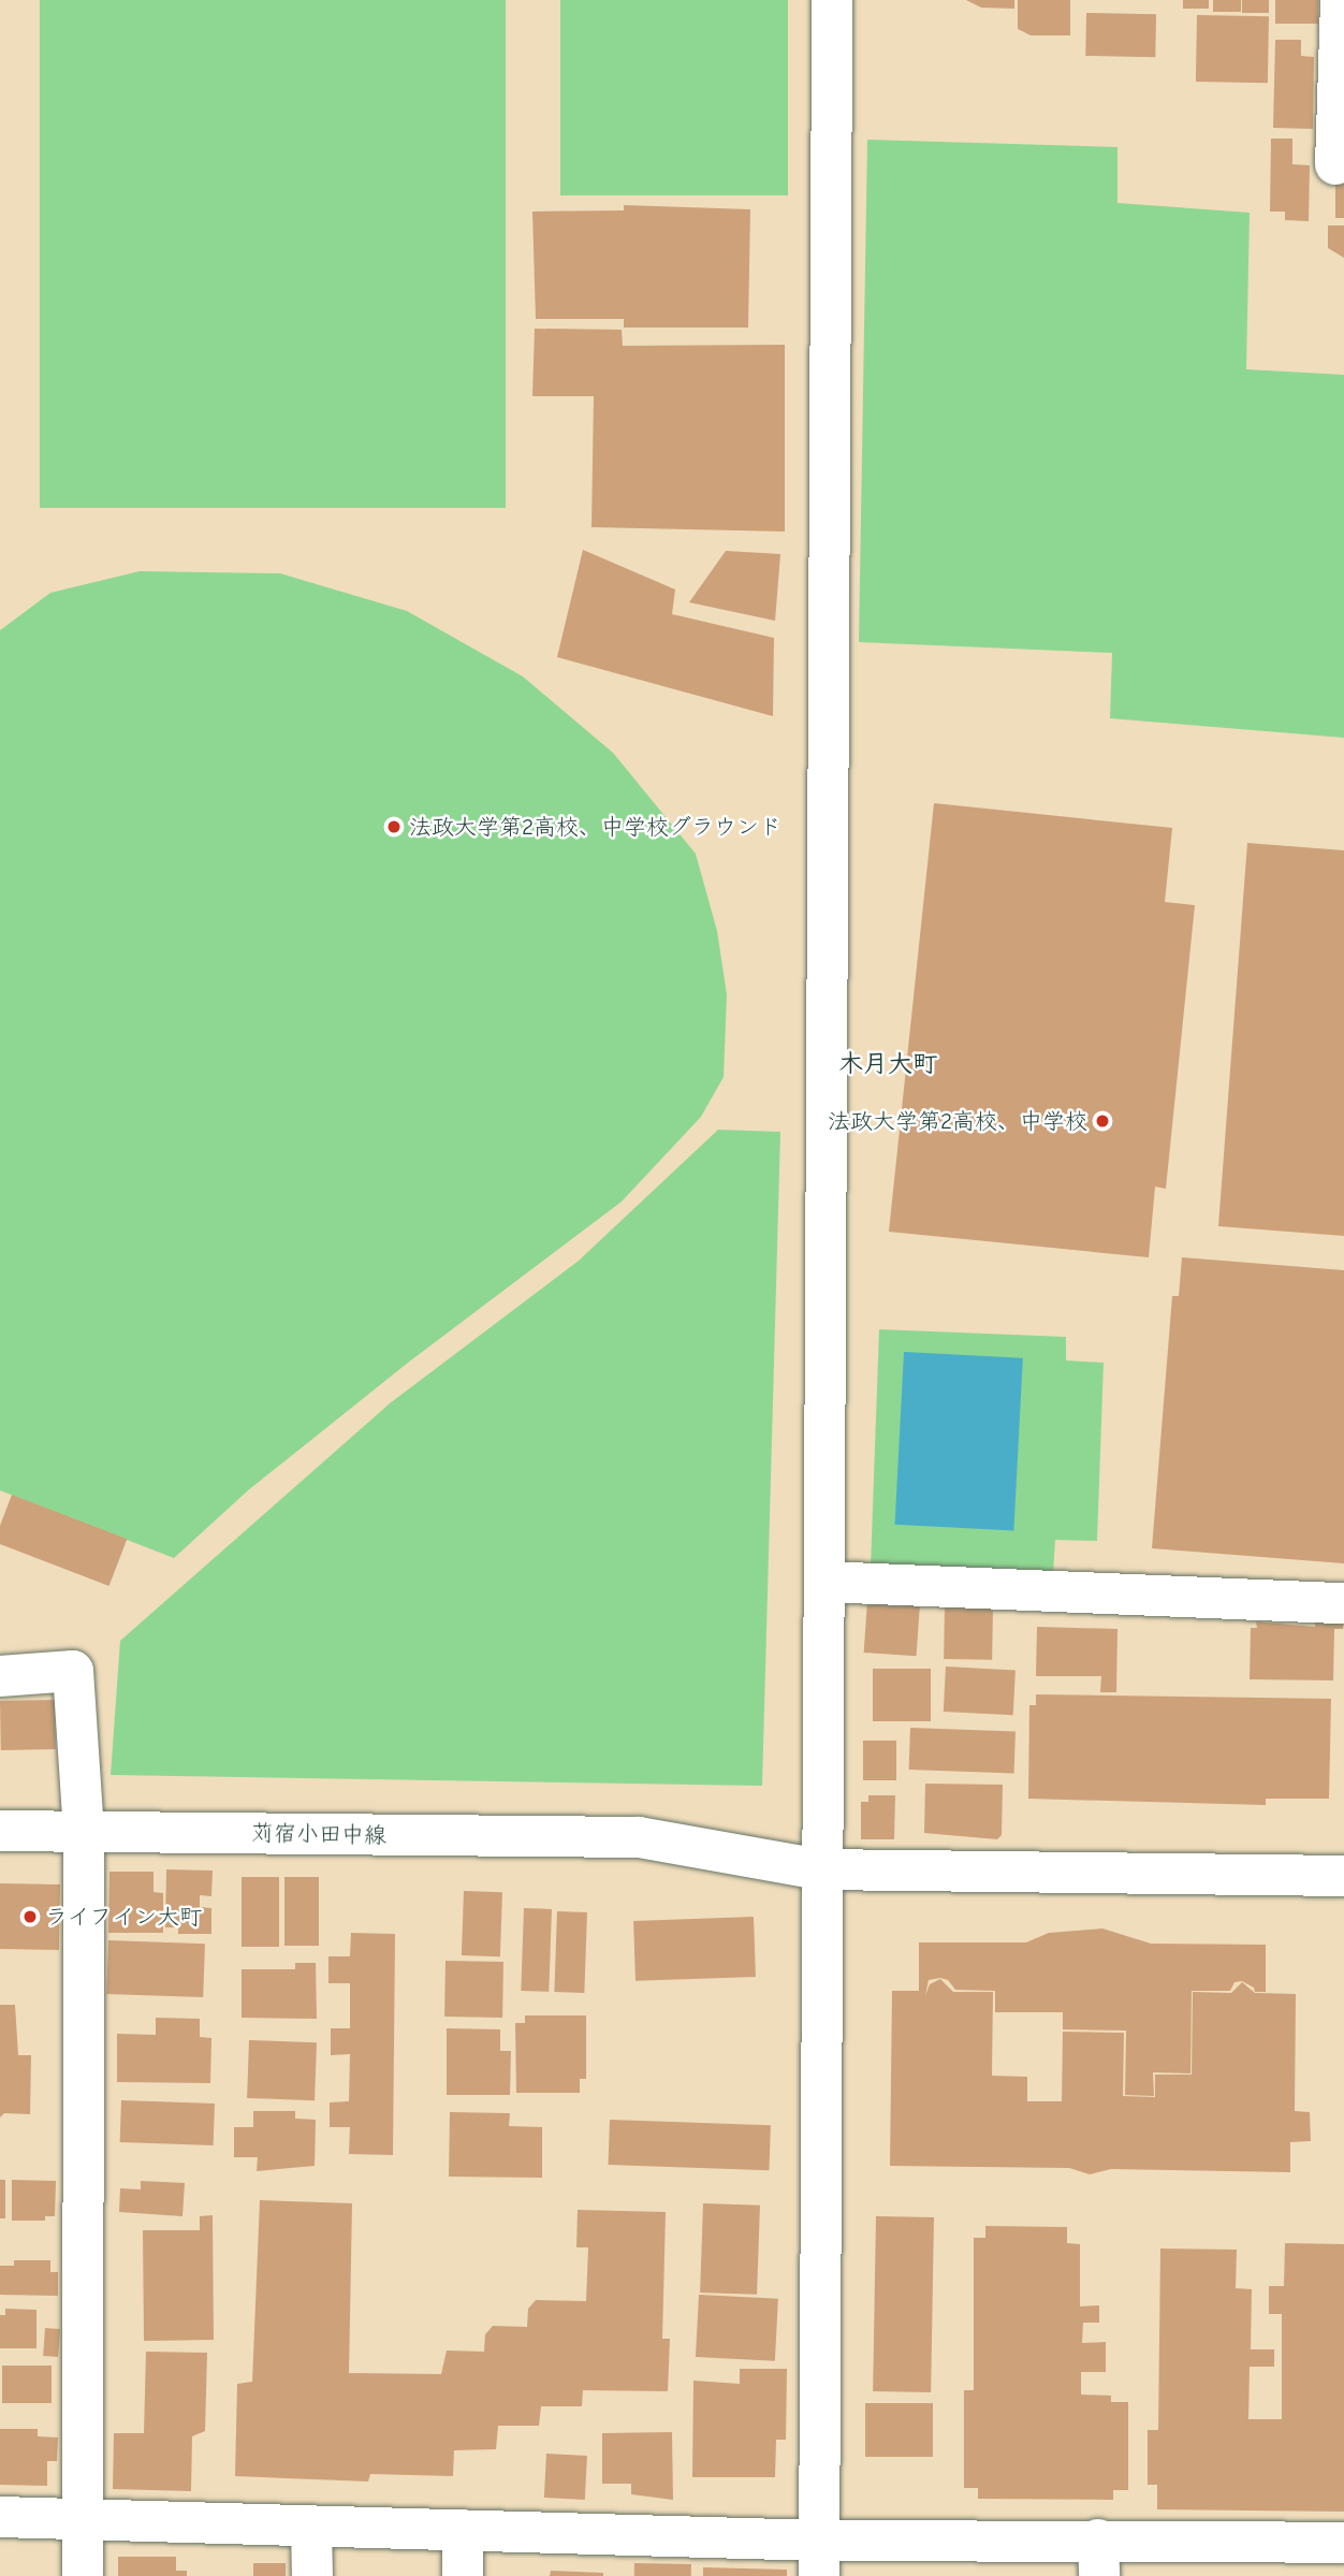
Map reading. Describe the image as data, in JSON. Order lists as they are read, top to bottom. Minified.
{"streets":{"street":["苅宿小田中線"]},"districts":["木月大町"],"places":["法政大学第2高校、中学校グラウンド","法政大学第2高校、中学校","ライフイン大町"]}
